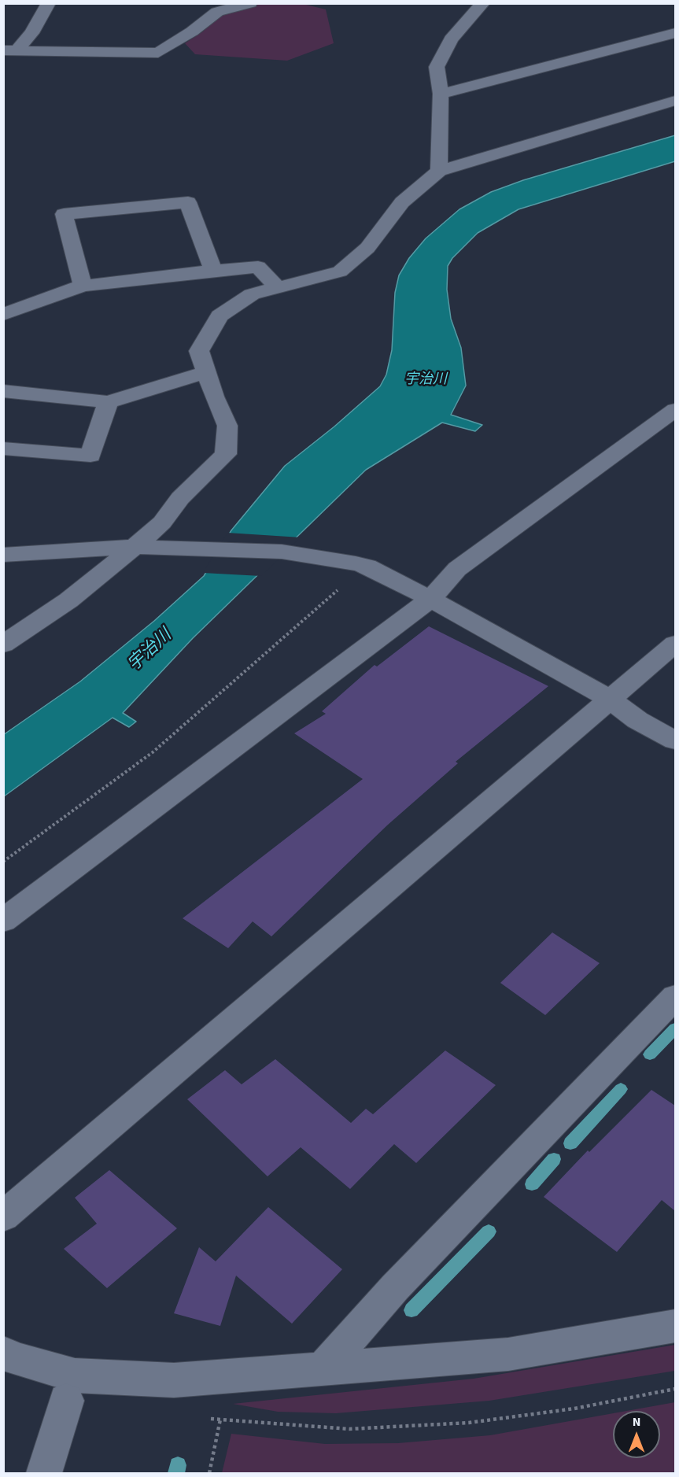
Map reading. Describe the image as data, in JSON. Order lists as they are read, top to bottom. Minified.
{"water":["宇治川"],"north":"top"}
